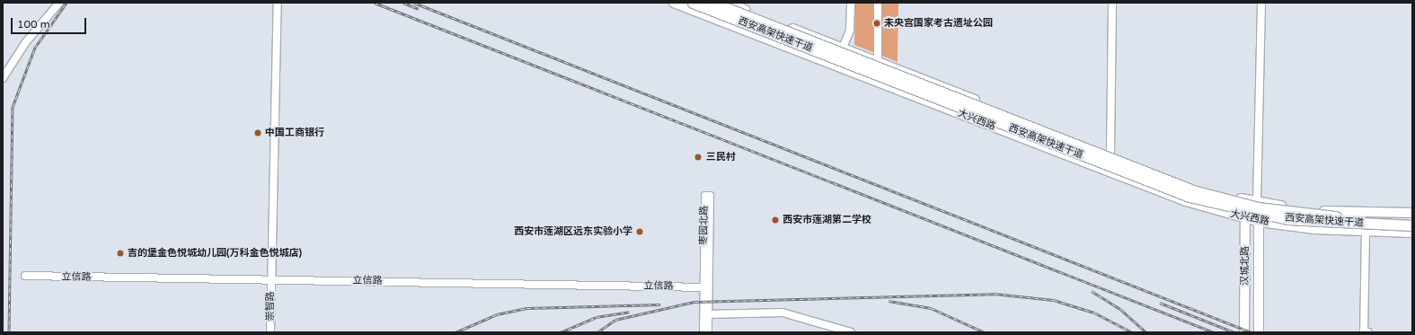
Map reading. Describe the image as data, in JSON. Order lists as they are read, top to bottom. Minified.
{"streets":{"highway":["西安高架快速干道"],"main road":["大兴西路","汉城北路"],"street":["枣园北路","立信路","崇智路"]},"crossings":[["大兴西路","汉城北路"],["枣园北路","立信路"],["立信路","崇智路"]],"places":["未央宫国家考古遗址公园","中国工商银行","三民村","西安市莲湖第二学校","西安市莲湖区远东实验小学","吉的堡金色悦城幼儿园(万科金色悦城店)"],"scale_bar":"100 m"}
